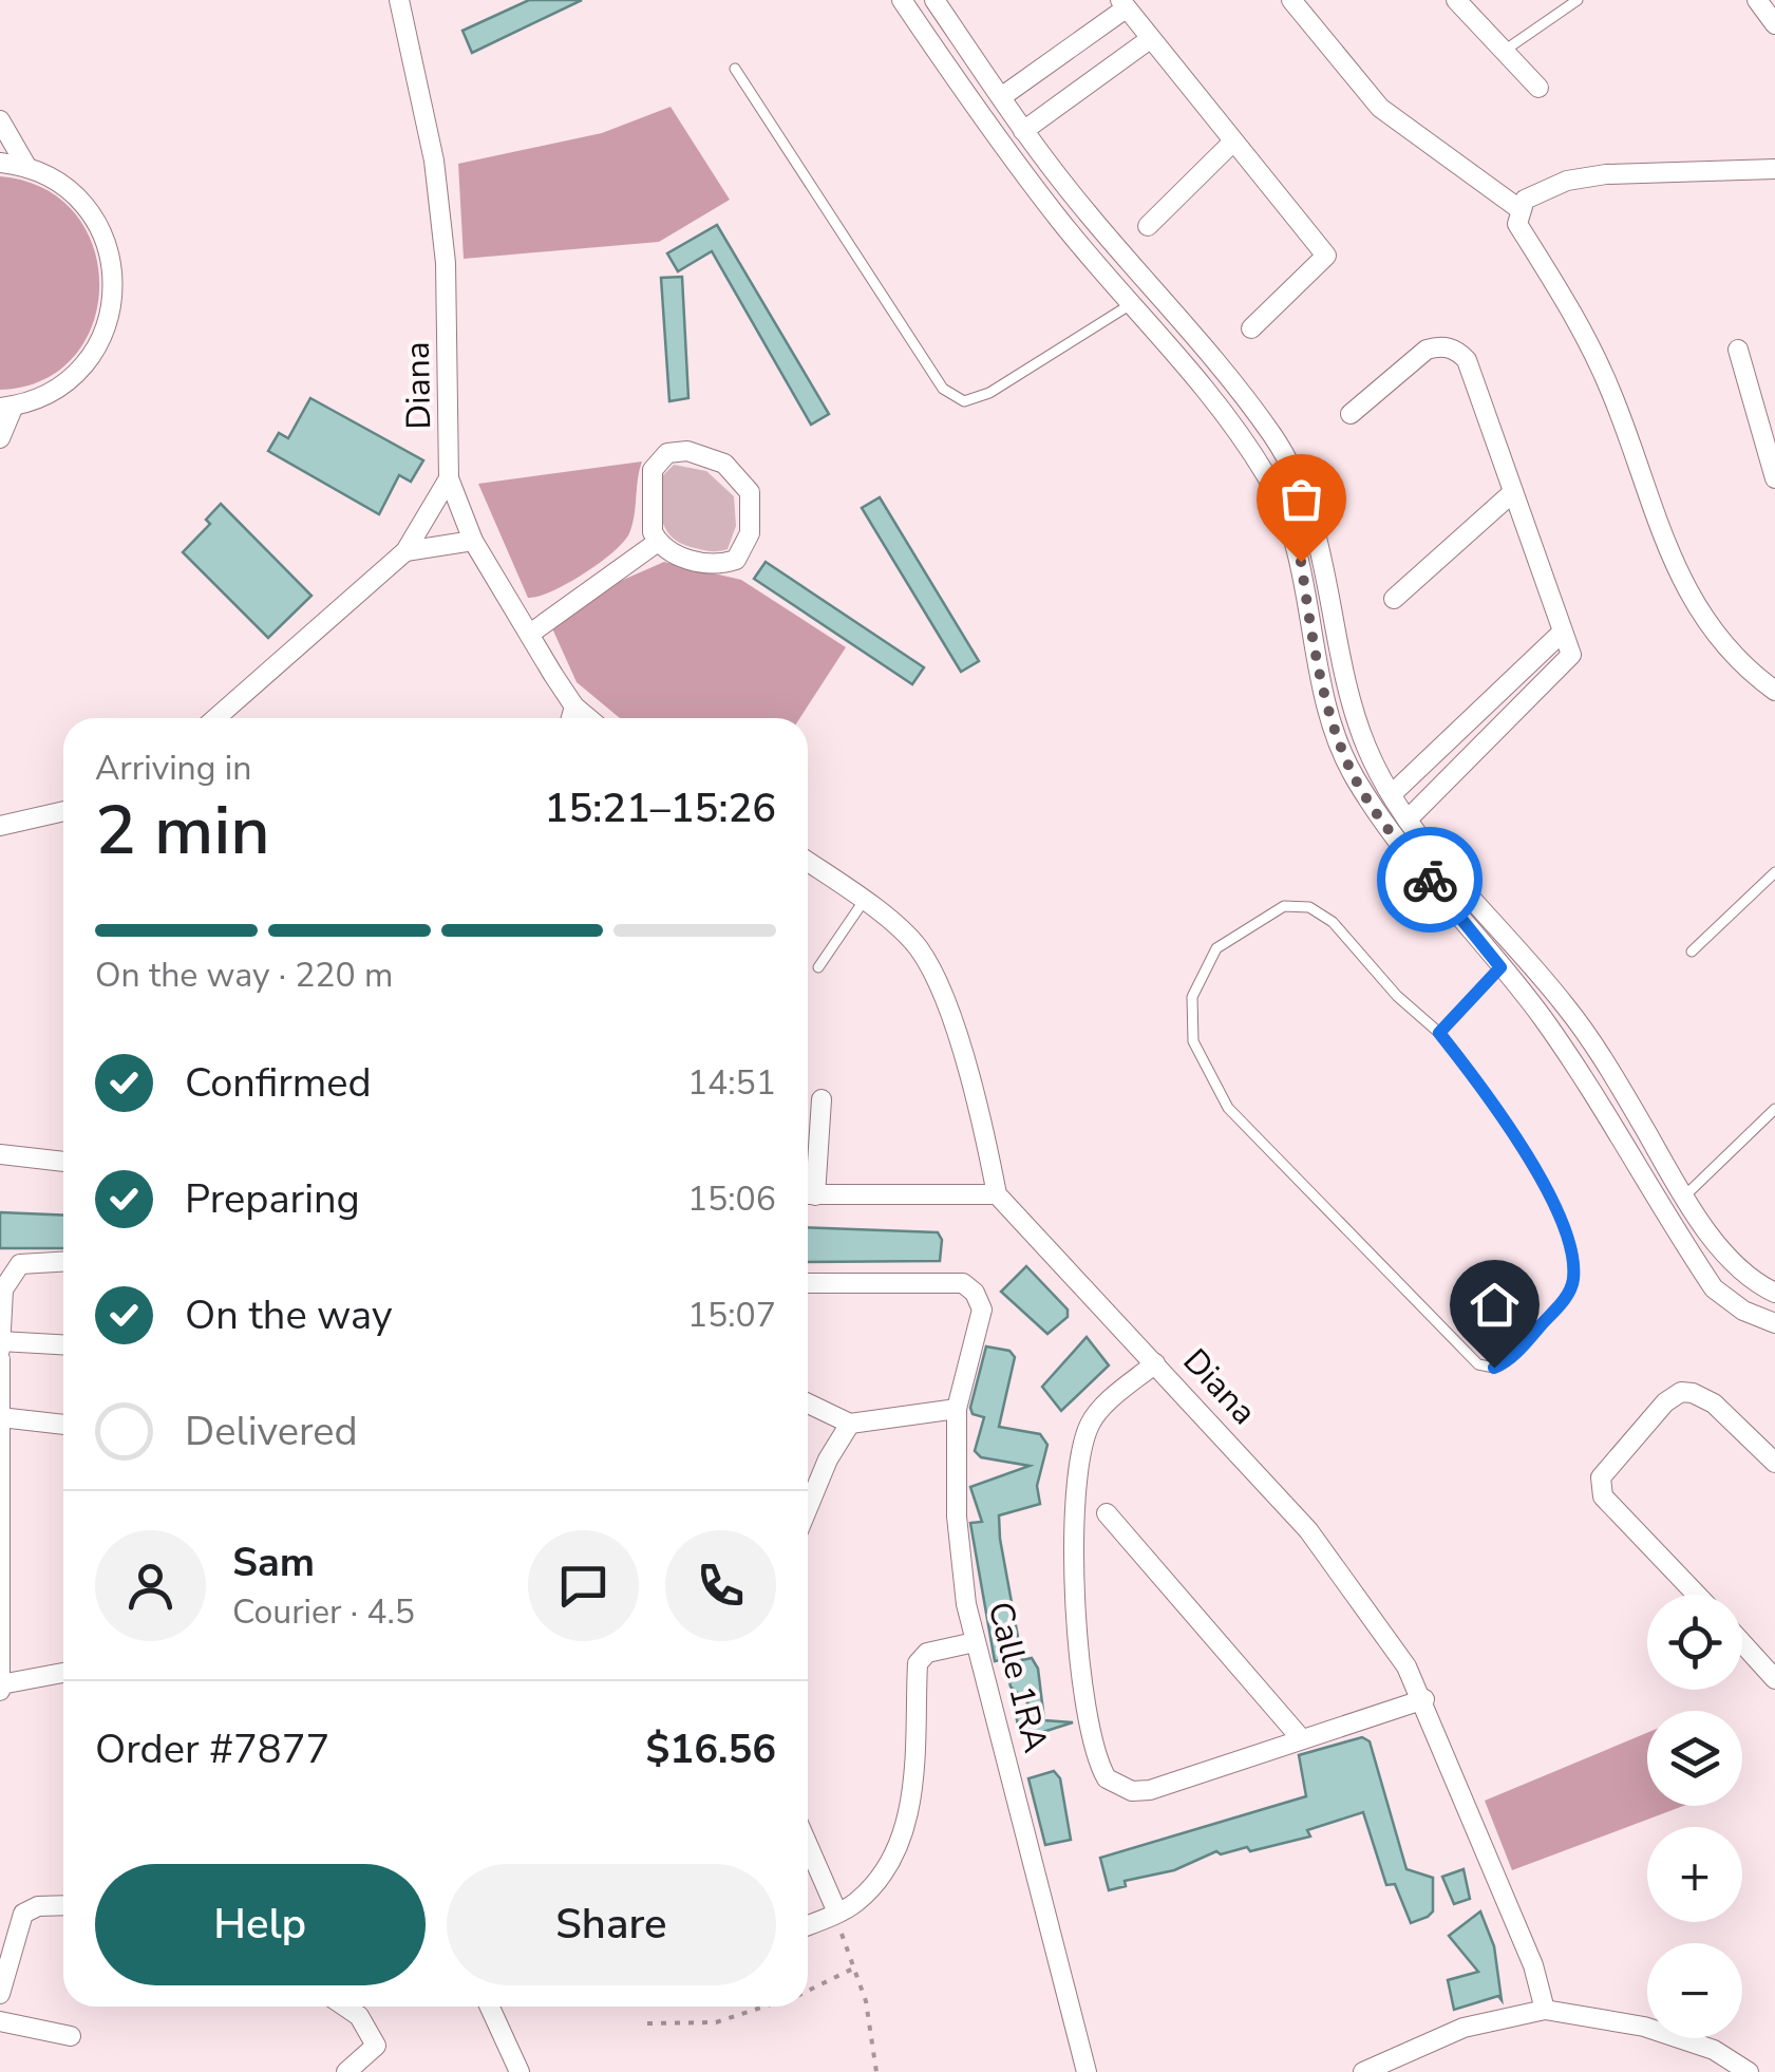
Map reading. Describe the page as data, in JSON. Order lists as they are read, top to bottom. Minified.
{"streets":{"street":["Diana","Calle 1RA"]},"page":{"heading":["2 min","Arriving in","15:21–15:26"],"panel":["Sam","Courier · 4.5","Order #7877","$16.56"],"bar":"On the way · 220 m","list":[["Confirmed","14:51"],["Preparing","15:06"],["On the way","15:07"],"Delivered"],"map_buttons":["+","−"],"buttons":["Help","Share"]}}
